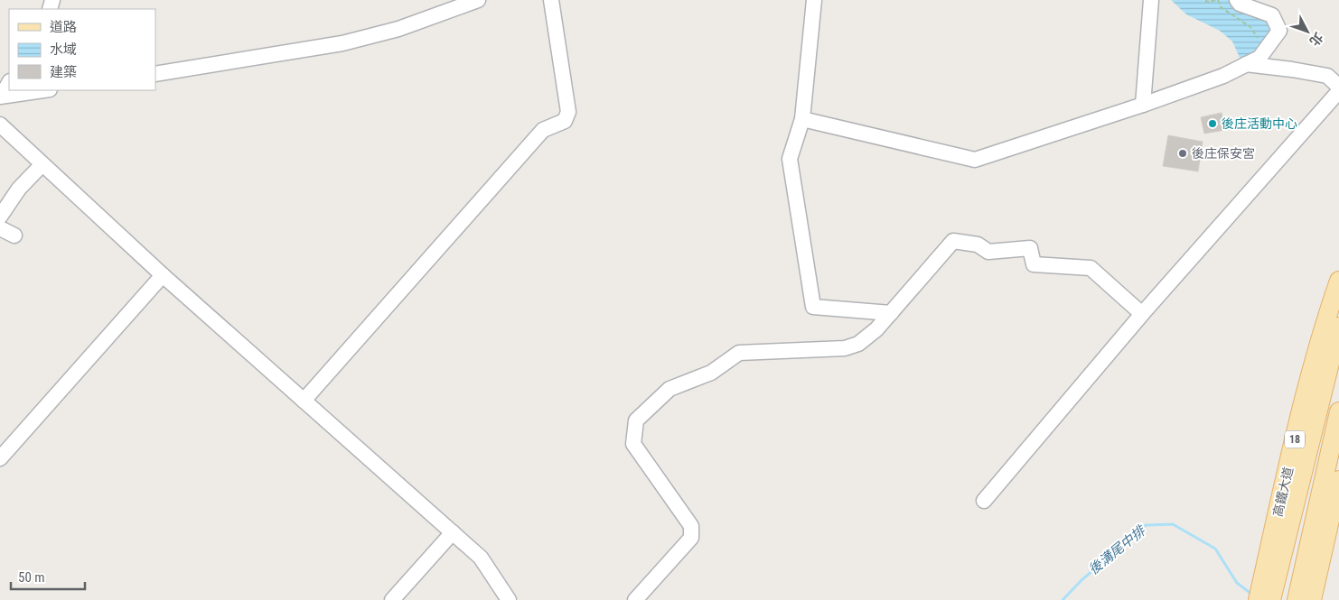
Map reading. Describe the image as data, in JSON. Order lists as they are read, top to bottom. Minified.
{"streets":{"main road":["18","高鐵大道"]},"water":["後溝尾中排"],"places":["後庄活動中心","後庄保安宮"],"legend":["道路","水域","建築"],"scale_bar":"50 m","north":"bottom right"}
